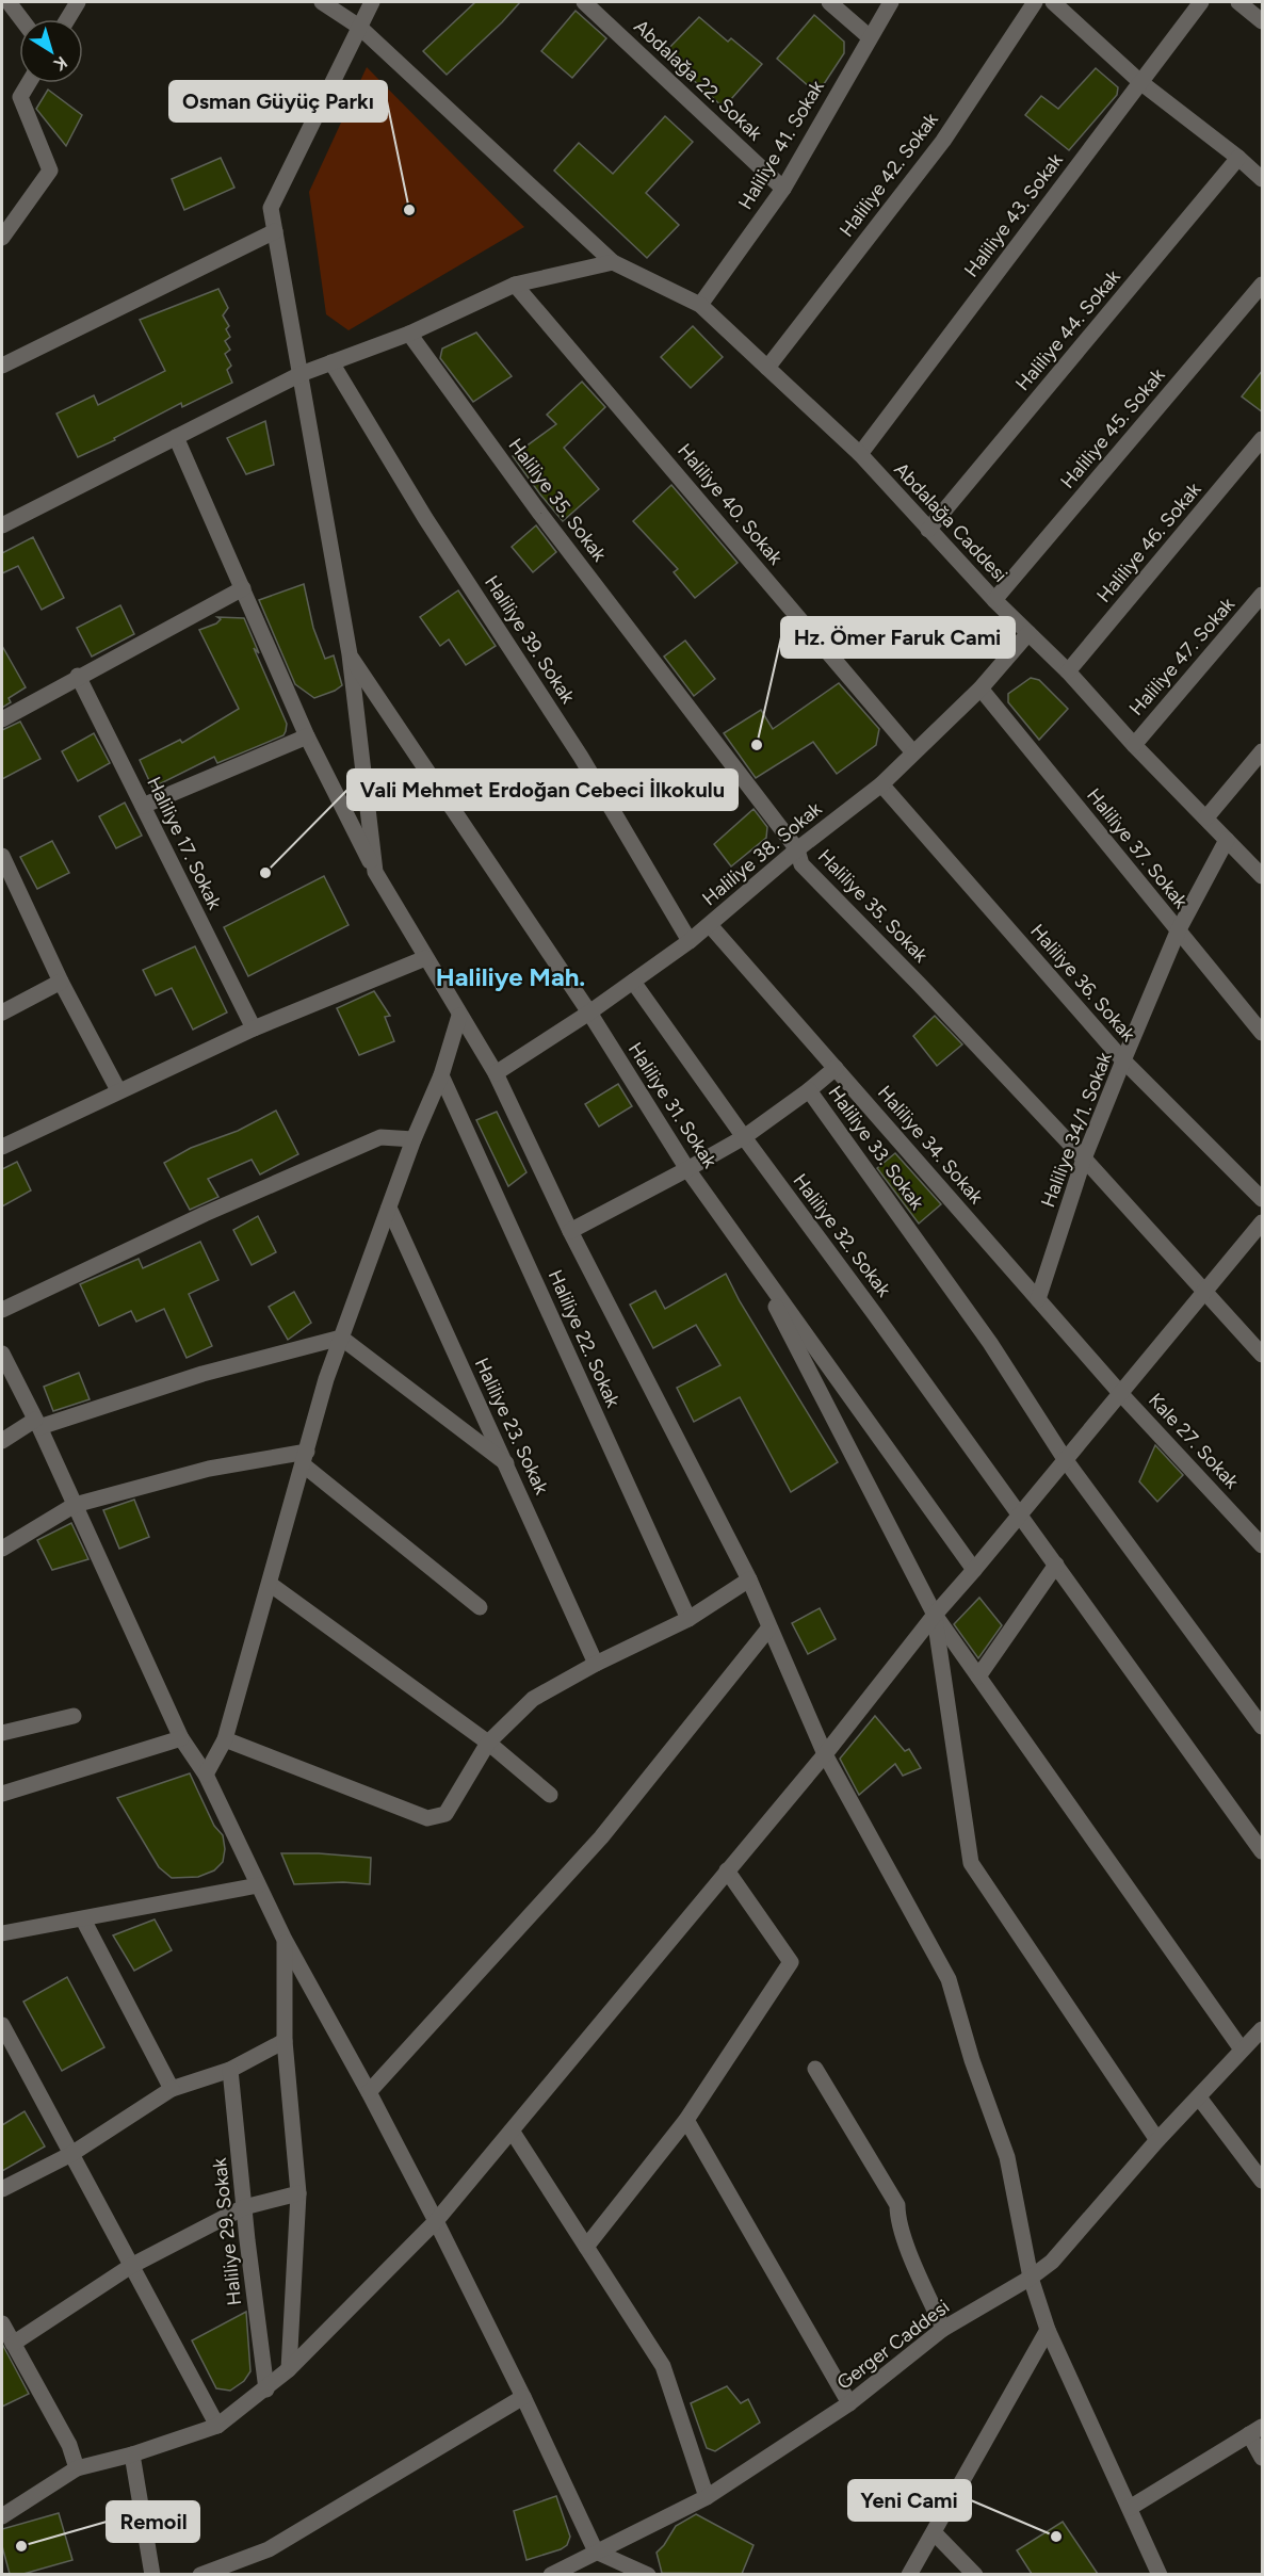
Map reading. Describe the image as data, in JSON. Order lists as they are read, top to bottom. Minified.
{"streets":{"street":["Abdalağa 22. Sokak","Haliliye 41. Sokak","Haliliye 42. Sokak","Haliliye 43. Sokak","Haliliye 44. Sokak","Haliliye 45. Sokak","Haliliye 35. Sokak","Haliliye 40. Sokak","Abdalağa Caddesi","Haliliye 46. Sokak","Haliliye 39. Sokak","Haliliye 47. Sokak","Haliliye 17. Sokak","Haliliye 37. Sokak","Haliliye 38. Sokak","Haliliye 36. Sokak","Haliliye 31. Sokak","Haliliye 34/1. Sokak","Haliliye 34. Sokak","Haliliye 33. Sokak","Haliliye 32. Sokak","Haliliye 22. Sokak","Haliliye 23. Sokak","Kale 27. Sokak","Haliliye 29. Sokak","Gerger Caddesi"]},"crossings":[["Abdalağa 22. Sokak","Haliliye 41. Sokak"],["Haliliye 41. Sokak","Abdalağa Caddesi"],["Haliliye 42. Sokak","Abdalağa Caddesi"],["Haliliye 43. Sokak","Abdalağa Caddesi"],["Haliliye 44. Sokak","Abdalağa Caddesi"],["Haliliye 45. Sokak","Abdalağa Caddesi"],["Haliliye 35. Sokak","Haliliye 38. Sokak"],["Haliliye 35. Sokak","Haliliye 34/1. Sokak"],["Haliliye 40. Sokak","Haliliye 38. Sokak"],["Abdalağa Caddesi","Haliliye 46. Sokak"],["Abdalağa Caddesi","Haliliye 47. Sokak"],["Abdalağa Caddesi","Haliliye 38. Sokak"],["Abdalağa Caddesi","Haliliye 34/1. Sokak"],["Haliliye 39. Sokak","Haliliye 38. Sokak"],["Haliliye 37. Sokak","Haliliye 38. Sokak"],["Haliliye 37. Sokak","Haliliye 34/1. Sokak"],["Haliliye 38. Sokak","Haliliye 36. Sokak"],["Haliliye 38. Sokak","Haliliye 31. Sokak"],["Haliliye 38. Sokak","Haliliye 34. Sokak"],["Haliliye 38. Sokak","Haliliye 32. Sokak"],["Haliliye 36. Sokak","Haliliye 34/1. Sokak"],["Haliliye 31. Sokak","Haliliye 33. Sokak"],["Haliliye 34/1. Sokak","Haliliye 34. Sokak"],["Haliliye 34. Sokak","Kale 27. Sokak"],["Haliliye 33. Sokak","Haliliye 32. Sokak"]],"districts":["Haliliye Mah."],"places":["Osman Güyüç Parkı","Hz. Ömer Faruk Cami","Vali Mehmet Erdoğan Cebeci İlkokulu","Yeni Cami","Remoil"],"north":"bottom right"}
